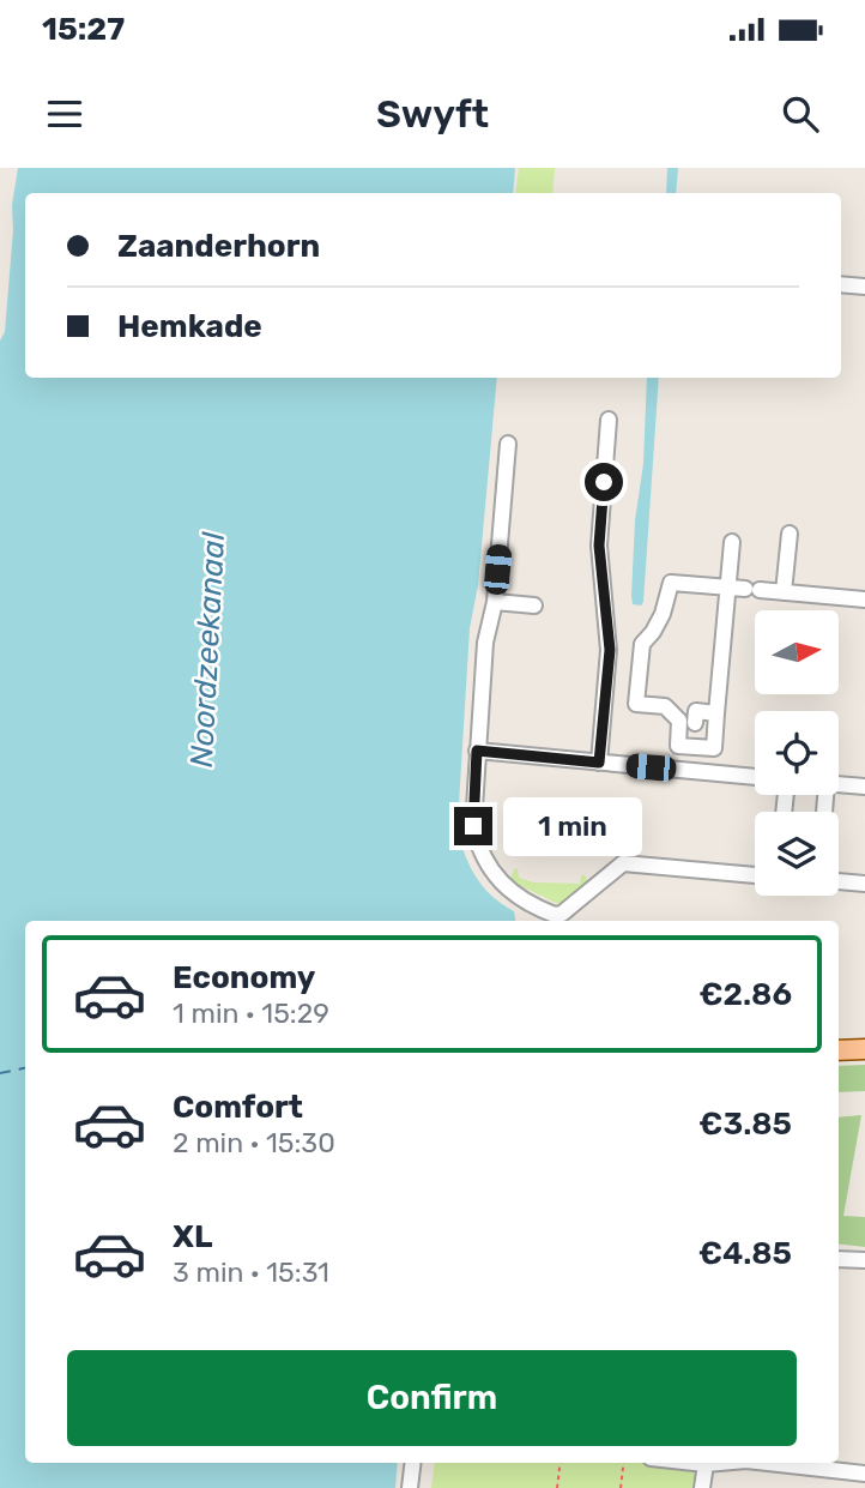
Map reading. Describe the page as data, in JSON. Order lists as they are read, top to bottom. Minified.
{"water":["Noordzeekanaal"],"north":"right","page":{"status":"15:27","header":"Swyft","banner":["Zaanderhorn","Hemkade"],"bubble":"1 min","list":[{"name":"Economy","note":"1 min · 15:29","value":"€2.86"},{"name":"Comfort","note":"2 min · 15:30","value":"€3.85"},{"name":"XL","note":"3 min · 15:31","value":"€4.85"}],"buttons":"Confirm"}}
